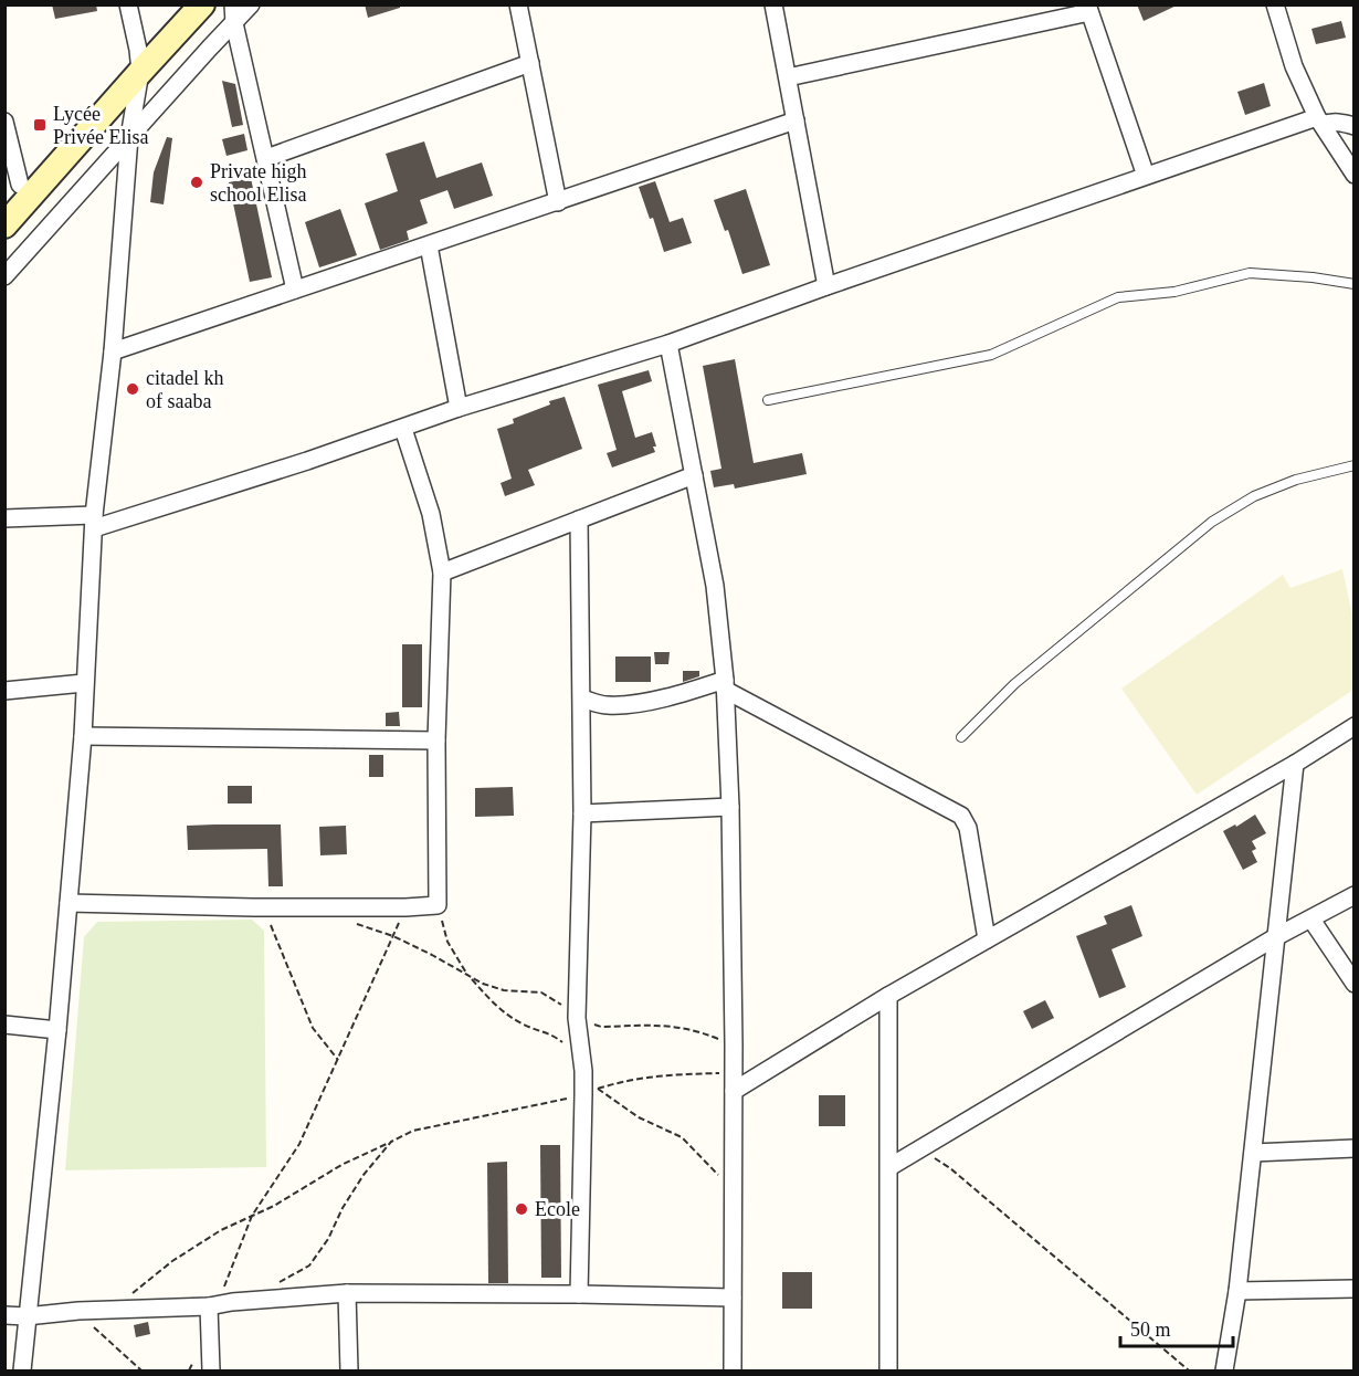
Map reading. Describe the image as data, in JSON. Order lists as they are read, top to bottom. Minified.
{"places":{"transit":["Lycée Privée Elisa"],"other":["Private high school Elisa","citadel kh of saaba","Ecole"]},"scale_bar":"50 m"}
